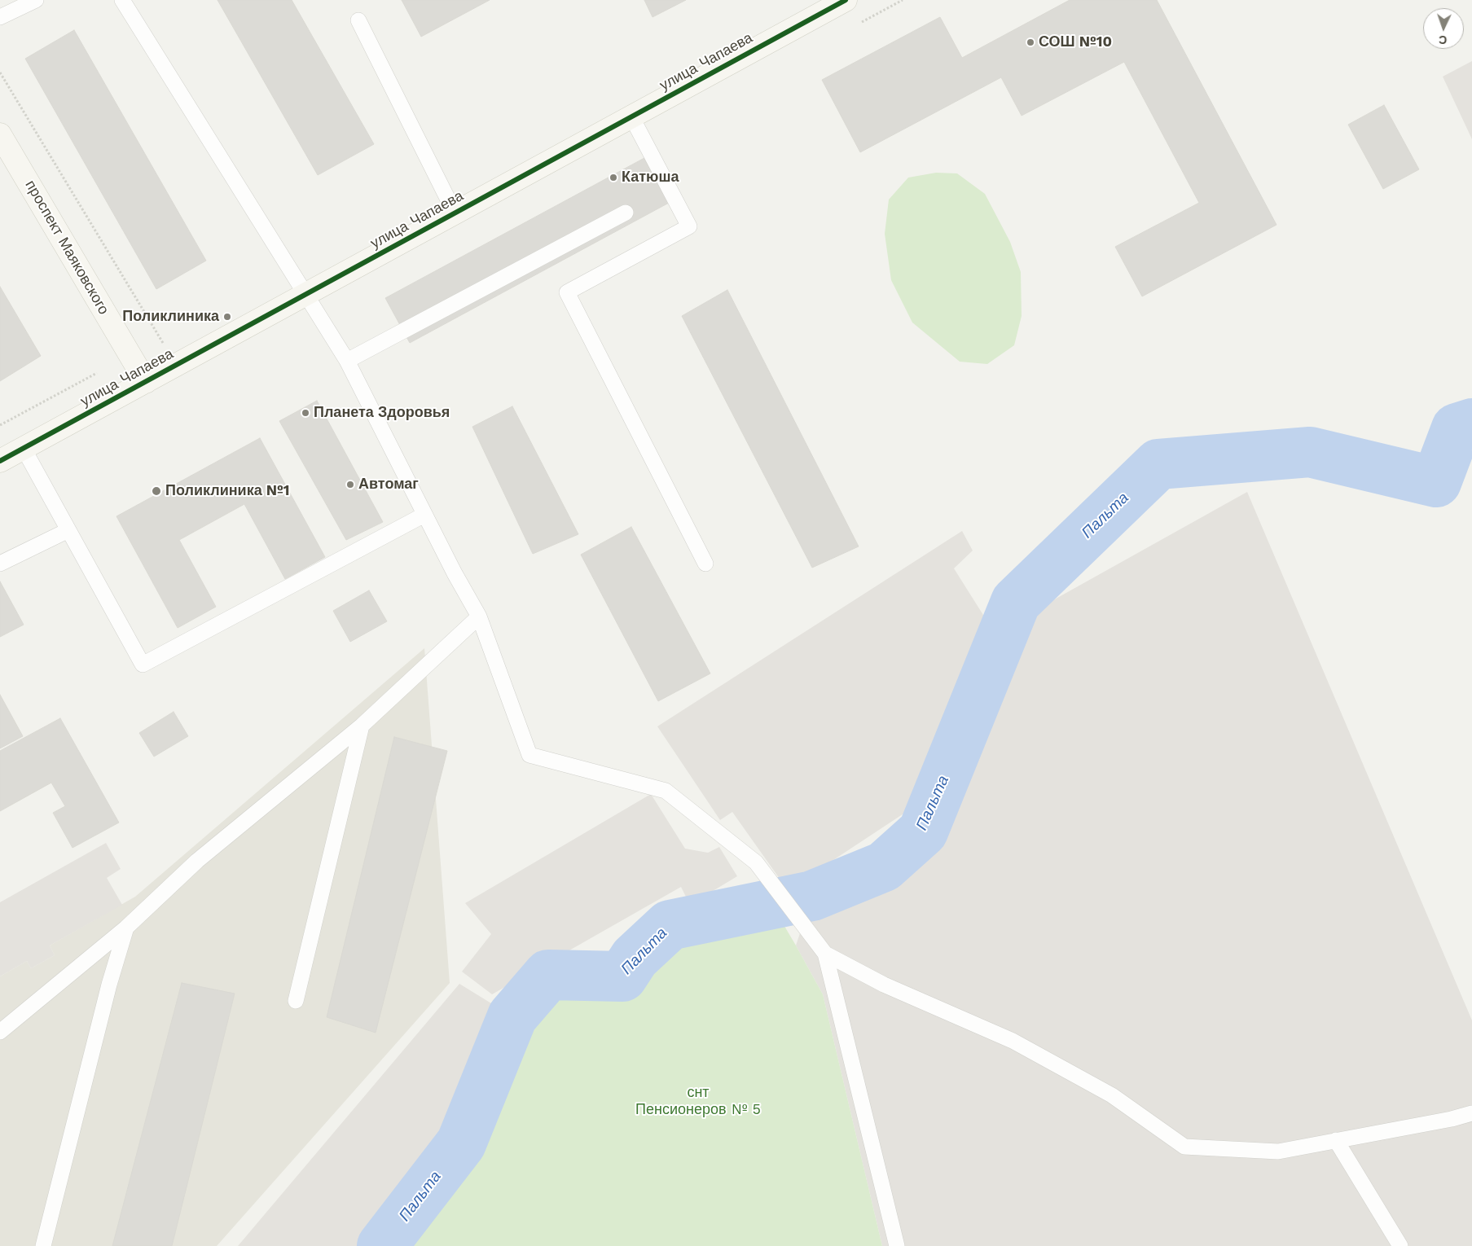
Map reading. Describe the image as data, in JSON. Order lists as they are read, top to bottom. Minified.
{"streets":{"street":["улица Чапаева","проспект Маяковского"]},"crossings":[["улица Чапаева","проспект Маяковского"]],"water":["Пальта"],"parks":["снт Пенсионеров № 5"],"places":["СОШ №10","Катюша","Поликлиника","Планета Здоровья","Автомаг","Поликлиника №1"],"north":"bottom"}
